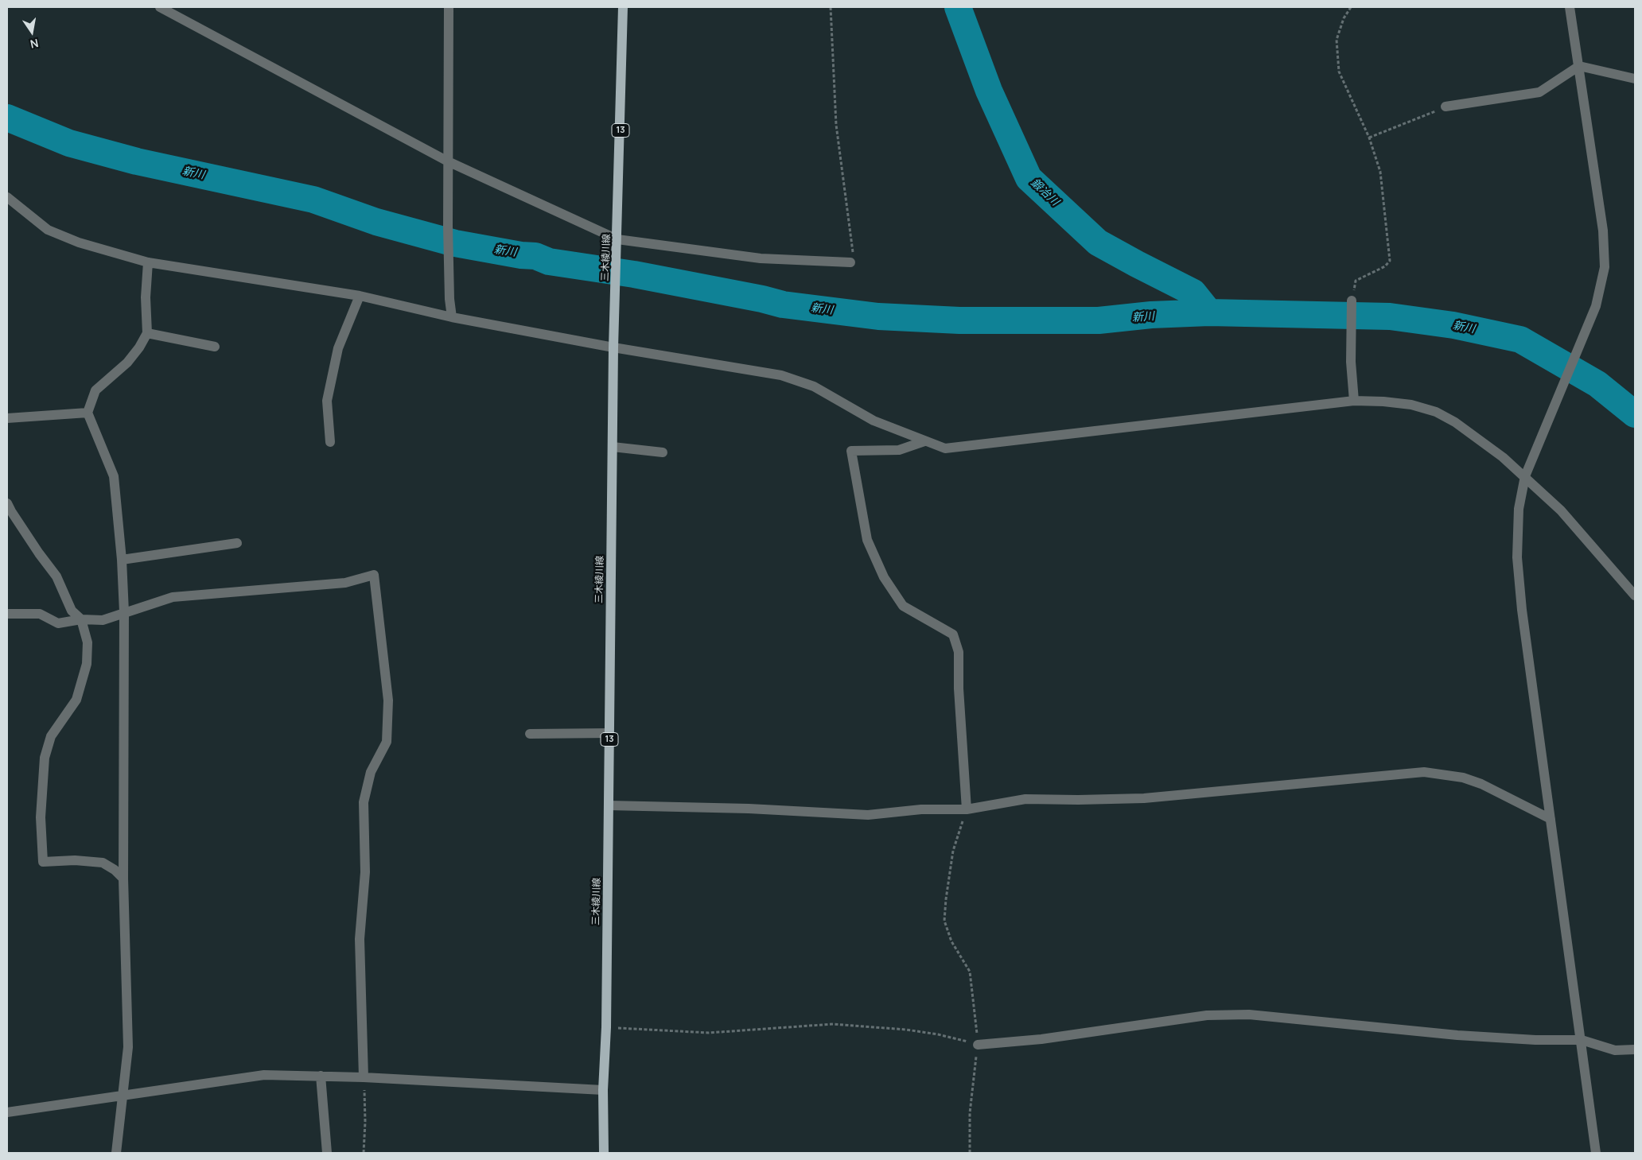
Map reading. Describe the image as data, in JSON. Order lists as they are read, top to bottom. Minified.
{"streets":{"main road":["13","三木綾川線"]},"water":["新川","鍛冶川"],"north":"bottom"}
